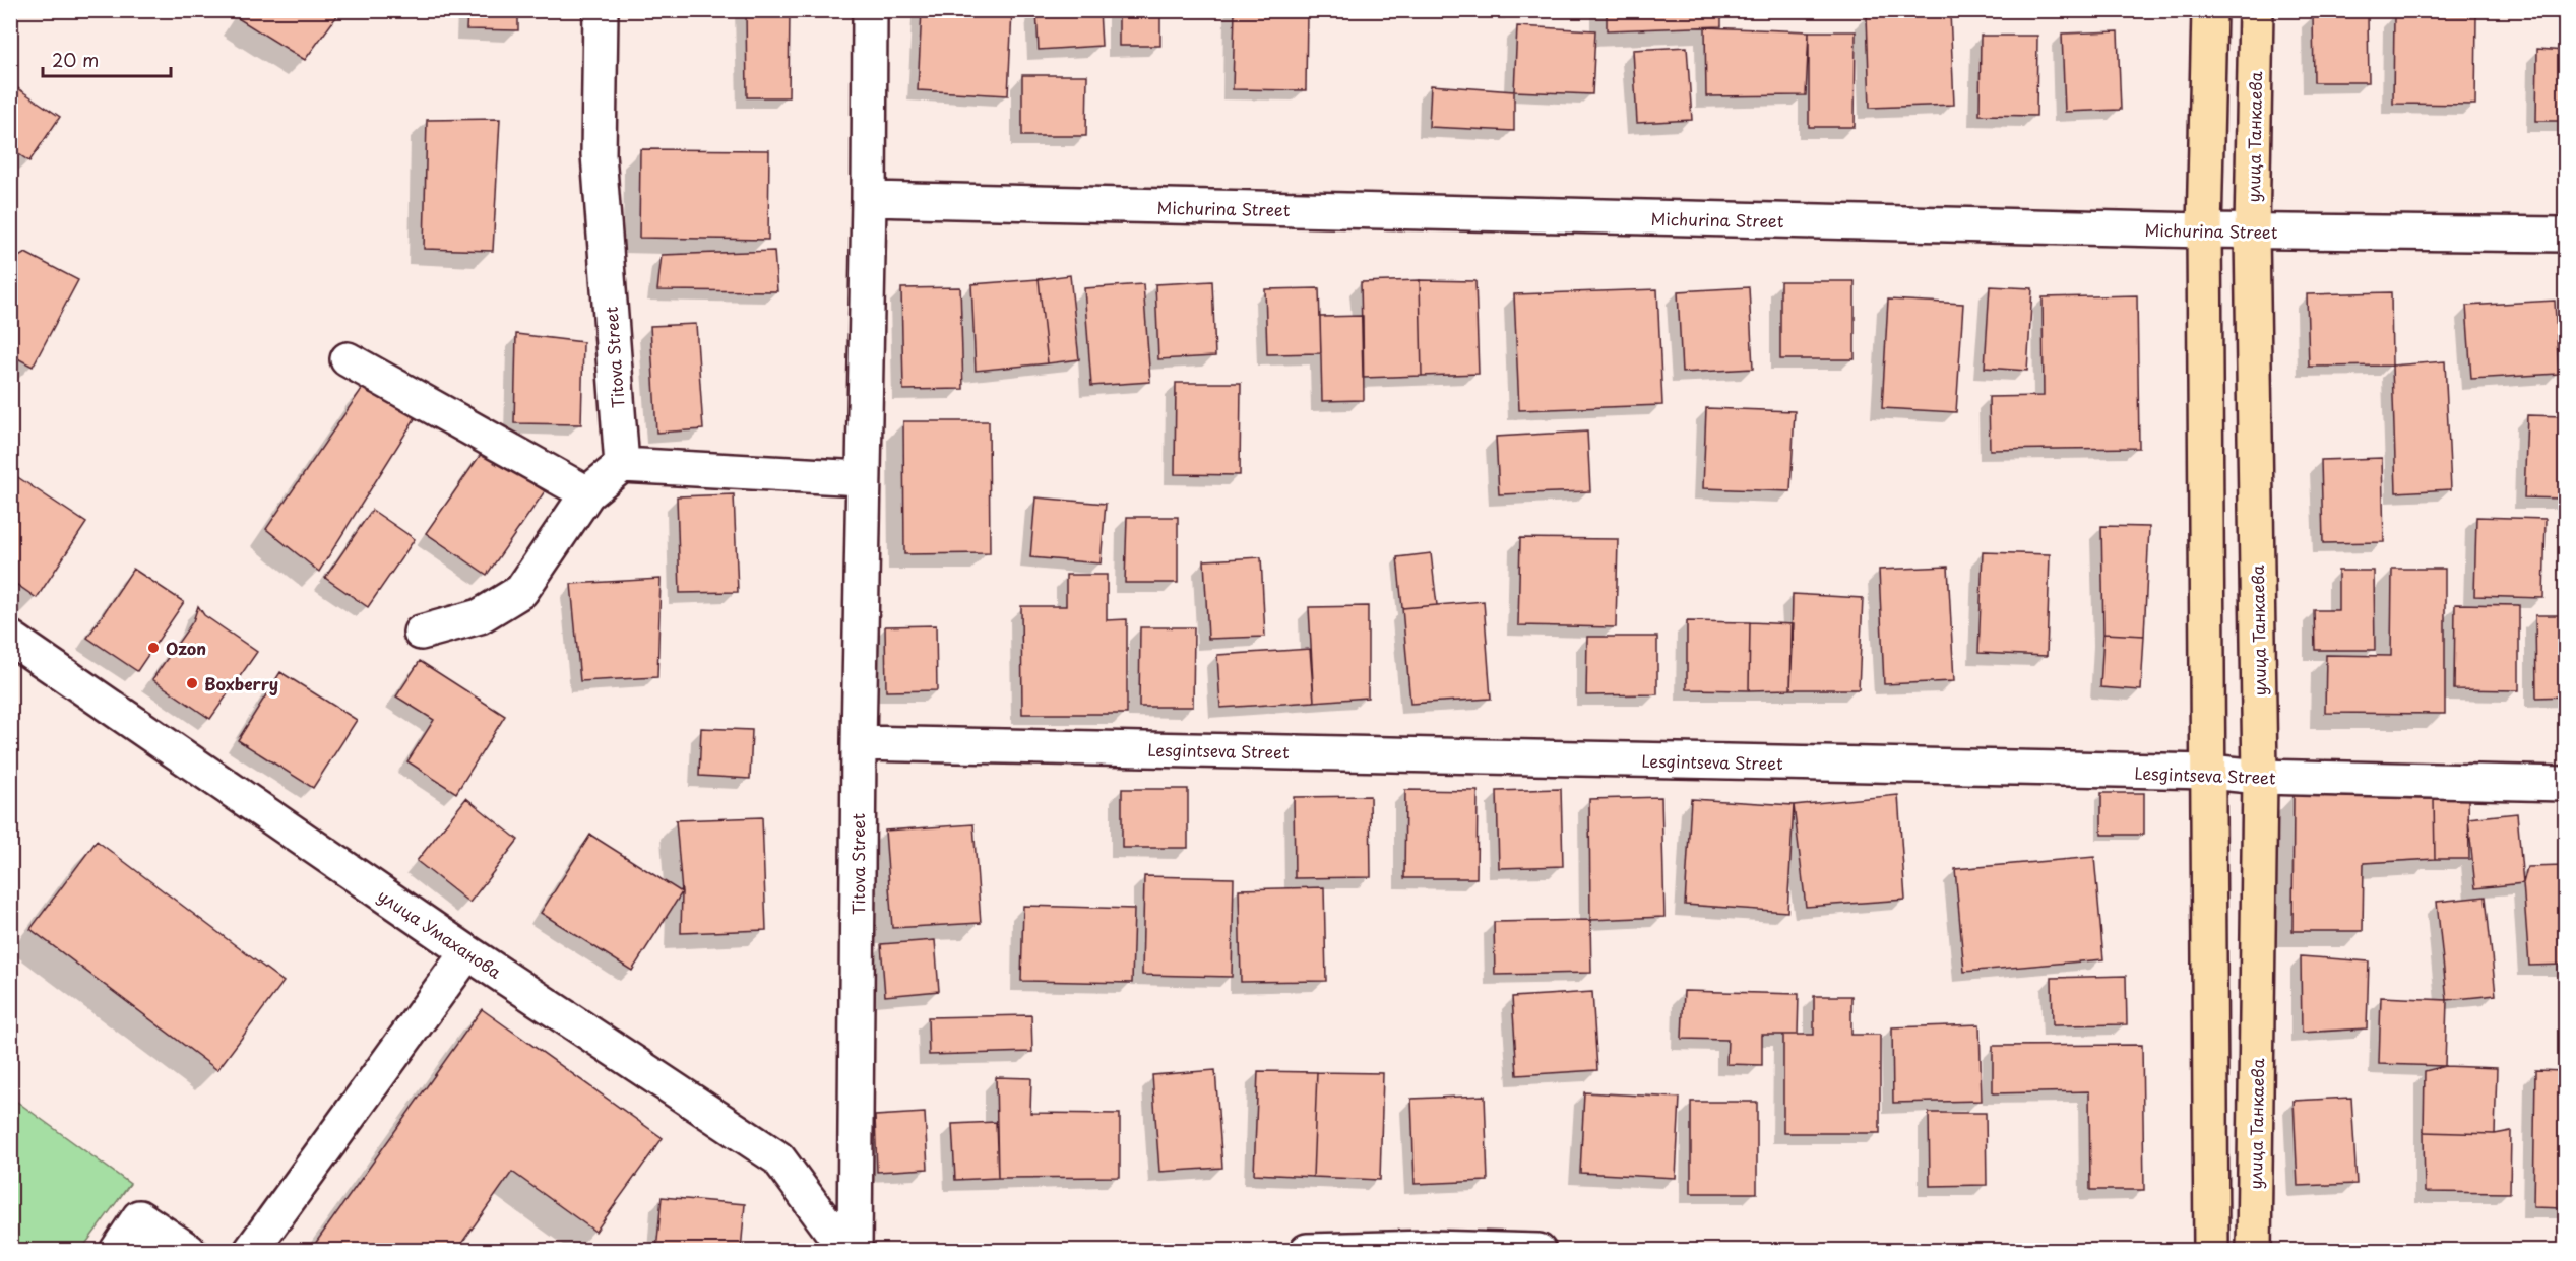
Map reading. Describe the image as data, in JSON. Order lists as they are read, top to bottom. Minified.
{"streets":{"main road":["улица Танкаева"],"street":["Michurina Street","Titova Street","Lesgintseva Street","улица Умаханова"]},"crossings":[["улица Танкаева","Michurina Street"],["улица Танкаева","Lesgintseva Street"],["Michurina Street","Titova Street"],["Titova Street","Lesgintseva Street"]],"places":["Ozon","Boxberry"],"scale_bar":"20 m"}
